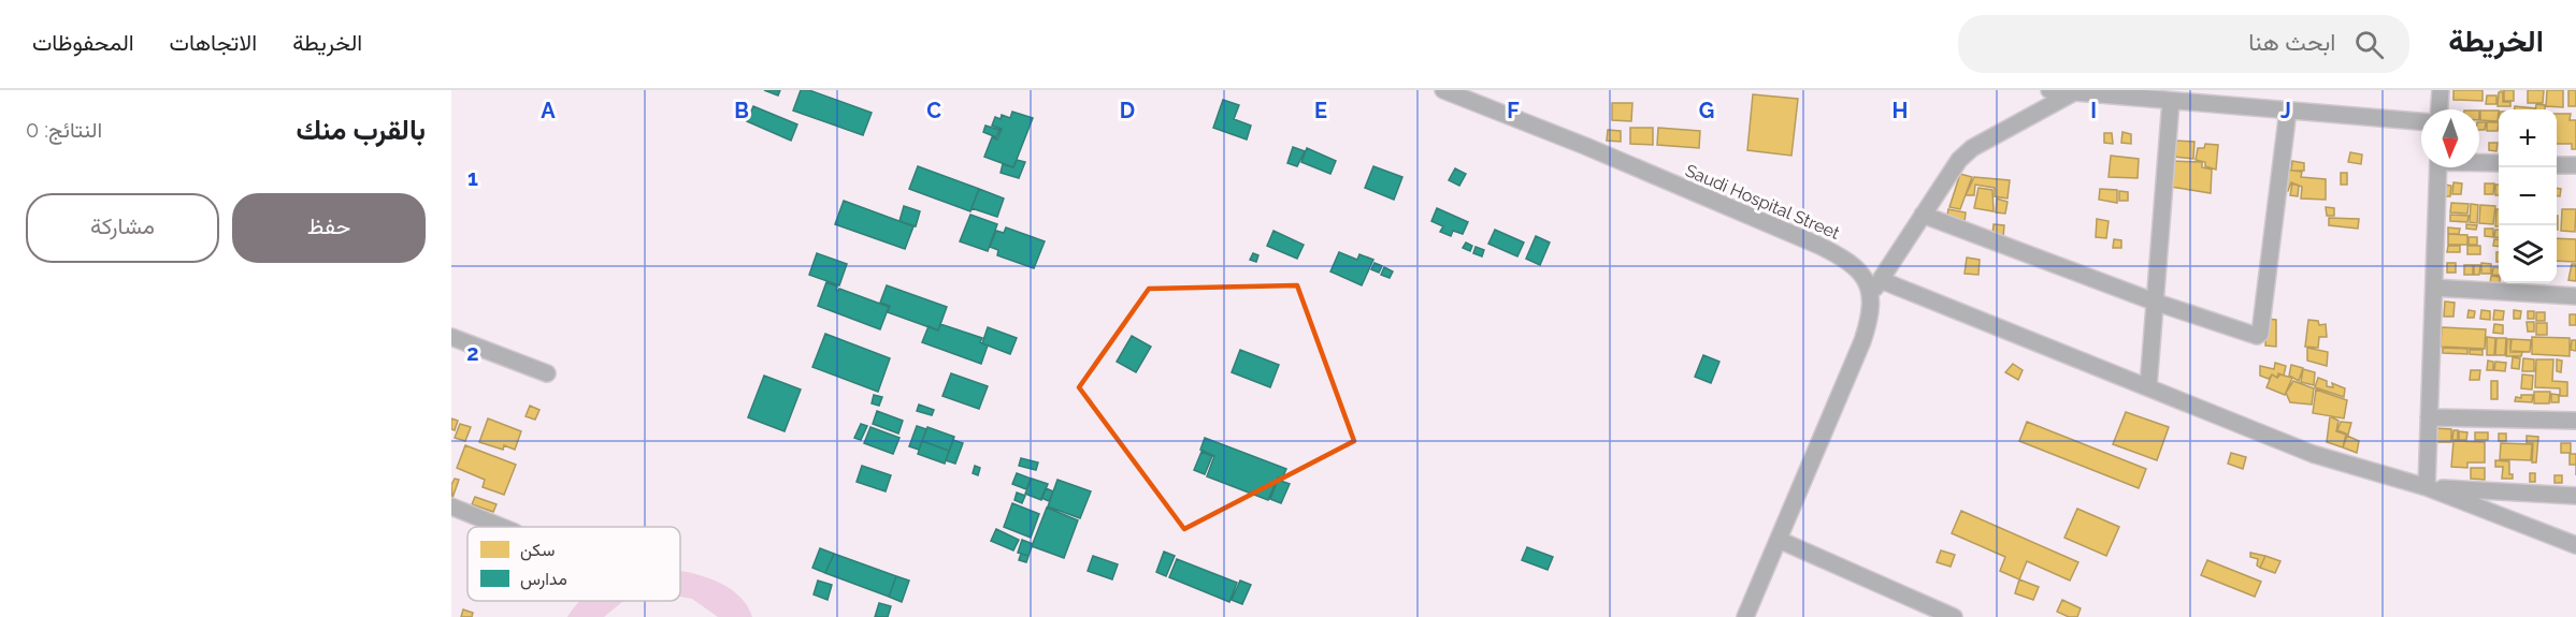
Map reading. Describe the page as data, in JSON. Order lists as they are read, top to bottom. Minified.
{"streets":{"street":["Saudi Hospital Street"]},"legend":["سكن","مدارس"],"north":"bottom","page":{"header":"الخريطة","search":"ابحث هنا","nav":["الخريطة","الاتجاهات","المحفوظات"],"heading":["بالقرب منك","النتائج: 0"],"map_buttons":["+","−"],"buttons":["حفظ","مشاركة"]},"grid":{"columns":["A","B","C","D","E","F","G","H","I","J"],"rows":["1","2"]}}
